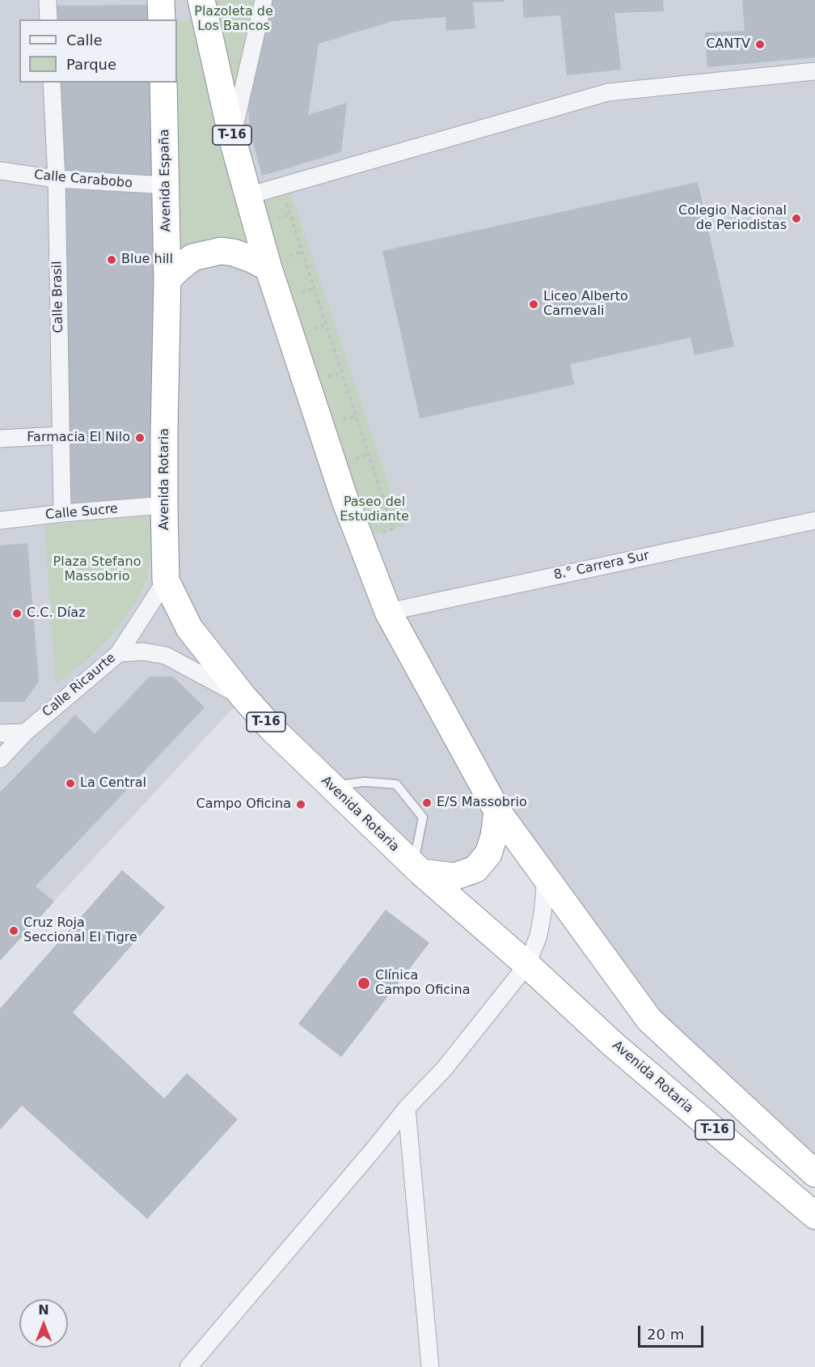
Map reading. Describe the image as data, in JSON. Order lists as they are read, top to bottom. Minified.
{"streets":{"highway":["T-16","Avenida España","Avenida Rotaria"],"street":["Calle Carabobo","Calle Brasil","Calle Sucre","8.° Carrera Sur","Calle Ricaurte"]},"crossings":[["T-16","8.° Carrera Sur"],["Calle Carabobo","Avenida España"],["Calle Carabobo","Calle Brasil"],["Avenida España","Avenida Rotaria"],["Calle Brasil","Calle Sucre"],["Avenida Rotaria","Calle Sucre"],["Avenida Rotaria","Calle Ricaurte"]],"parks":["Plazoleta de Los Bancos","Paseo del Estudiante","Plaza Stefano Massobrio"],"places":["CANTV","Colegio Nacional de Periodistas","Blue hill","Liceo Alberto Carnevali","Farmacia El Nilo","C.C. Díaz","La Central","E/S Massobrio","Campo Oficina","Cruz Roja Seccional El Tigre","Clínica Campo Oficina"],"legend":["Calle","Parque"],"scale_bar":"20 m","north":"top"}
